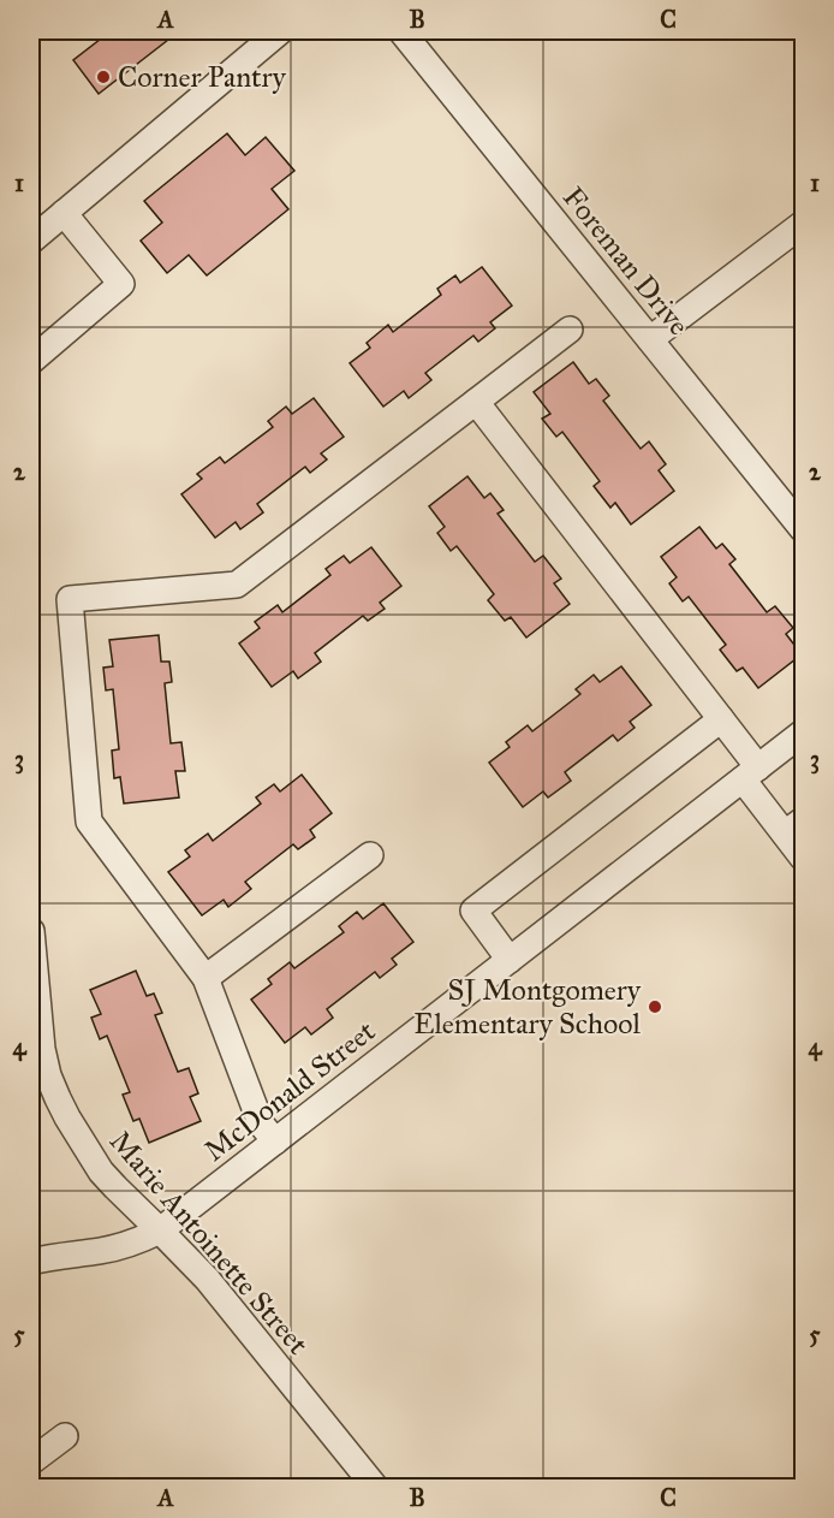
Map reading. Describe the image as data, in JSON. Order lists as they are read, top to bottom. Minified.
{"streets":{"street":["Foreman Drive","McDonald Street","Marie Antoinette Street"]},"crossings":[["McDonald Street","Marie Antoinette Street"]],"places":["Corner Pantry","SJ Montgomery Elementary School"],"grid":{"columns":["A","B","C"],"rows":["1","2","3","4","5"]}}
